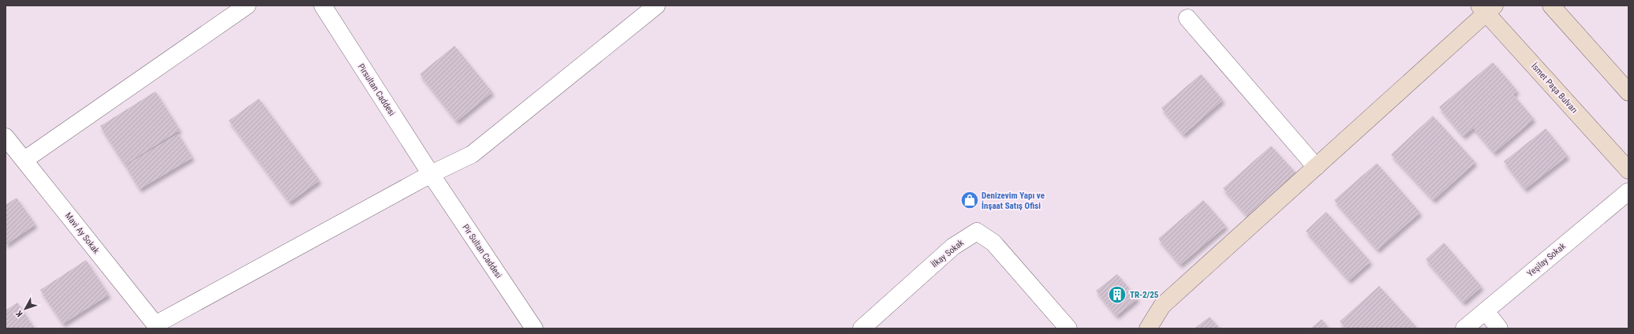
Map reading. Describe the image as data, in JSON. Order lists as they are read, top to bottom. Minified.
{"streets":{"street":["İsmet Paşa Bulvarı","Pirsultan Caddesi","Mavi Ay Sokak","Pir Sultan Caddesi","İlkay Sokak","Yeşilay Sokak"]},"crossings":[["Pirsultan Caddesi","Pir Sultan Caddesi"]],"places":{"shop":["Denizevim Yapı ve İnşaat Satış Ofisi"],"building":["TR-2/25"]},"north":"bottom left"}
